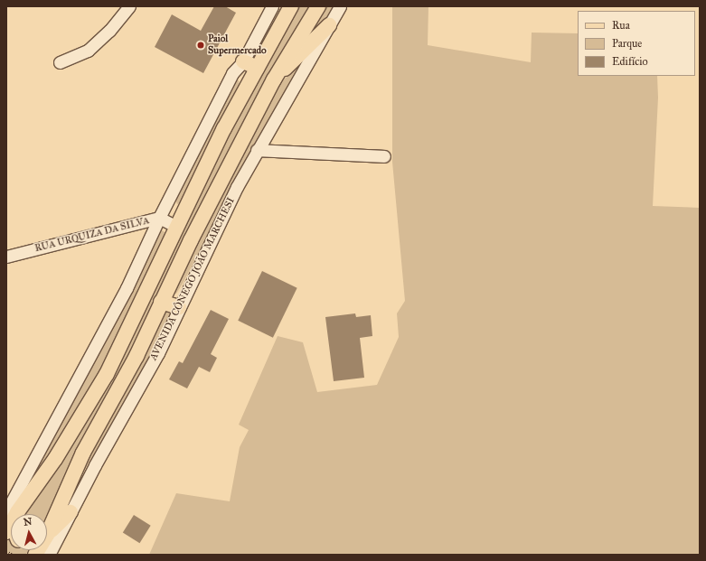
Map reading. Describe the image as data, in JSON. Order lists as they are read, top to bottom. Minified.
{"streets":{"main road":["AVENIDA CÔNEGO JOÃO MARCHESI"],"street":["RUA URQUIZA DA SILVA"]},"places":["Paiol Supermercado"],"legend":["Rua","Parque","Edifício"],"north":"top"}
